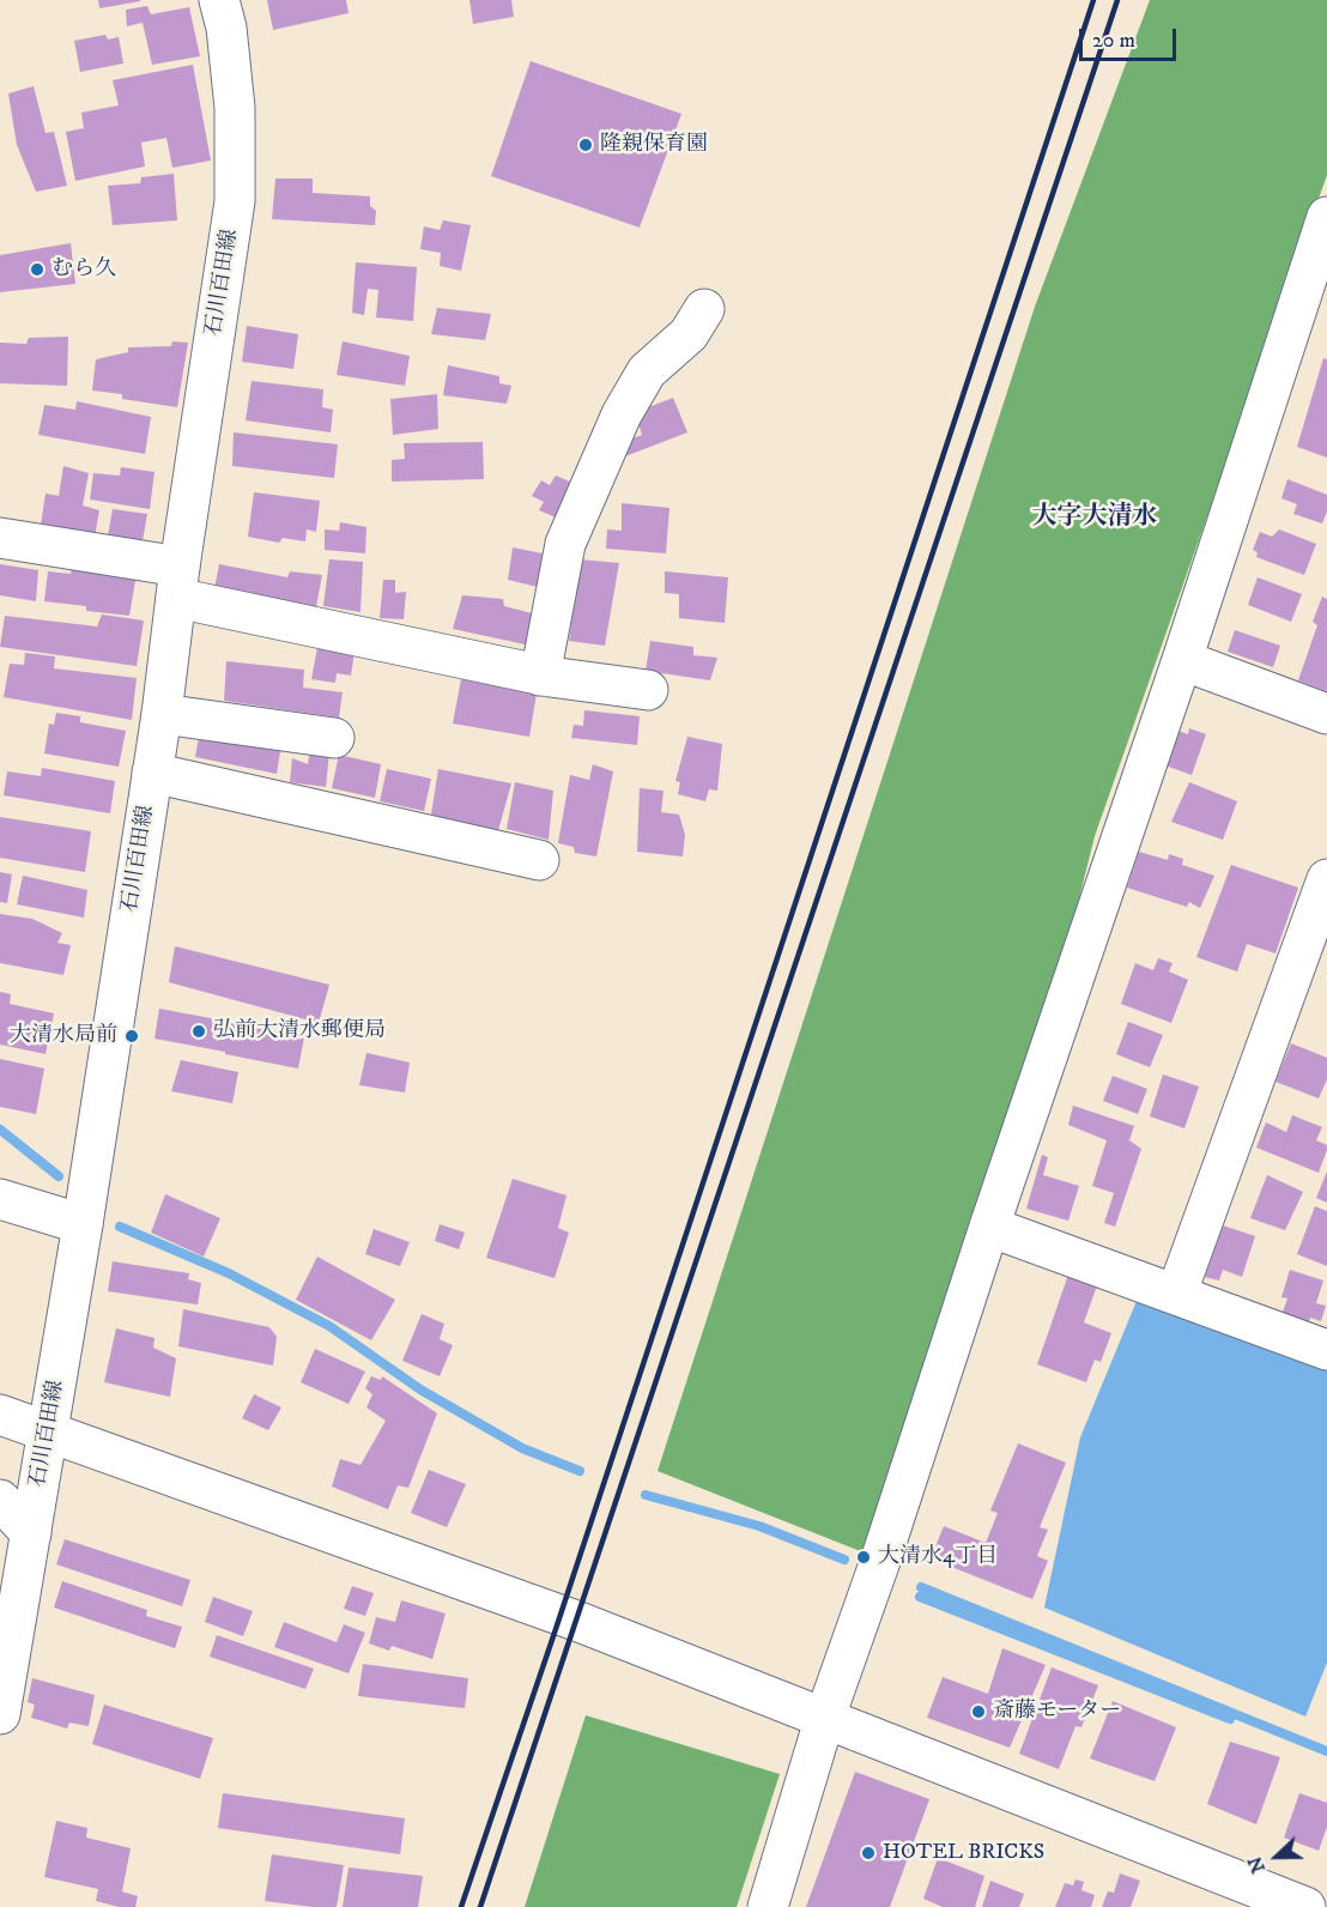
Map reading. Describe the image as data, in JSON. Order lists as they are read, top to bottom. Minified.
{"streets":{"street":["石川百田線"]},"districts":["大字大清水"],"places":["隆親保育園","むら久","弘前大清水郵便局","大清水局前","大清水4丁目","斎藤モーター","HOTEL BRICKS"],"scale_bar":"20 m","north":"left"}
